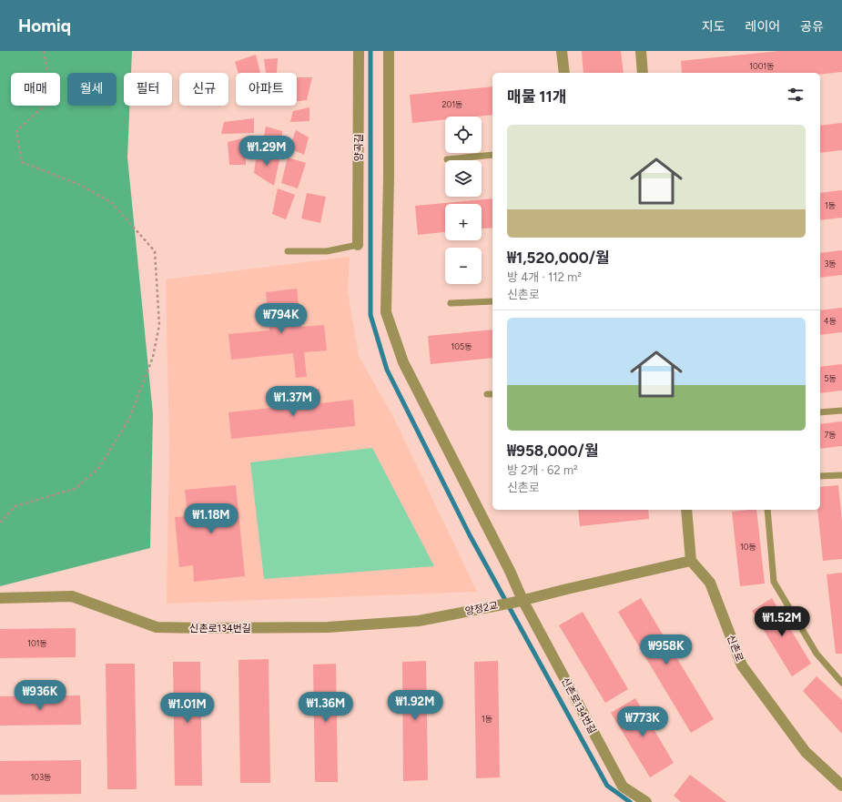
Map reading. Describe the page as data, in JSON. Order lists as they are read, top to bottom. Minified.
{"streets":{"street":["양곡길","양정2교","신촌로134번길","신촌로"]},"crossings":[["양정2교","신촌로134번길"]],"house_numbers":["1001동","201동","1동","3동","4동","105동","5동","7동","10동","101동","1동","103동"],"page":{"header":"Homiq","nav":["지도","레이어","공유"],"chip":["매매","월세","필터","신규","아파트"],"heading":"매물 11개","map_buttons":["+","−"],"list":[{"name":"₩1,520,000/월","note":"방 4개 · 112 m² · 신촌로"},{"name":"₩958,000/월","note":"방 2개 · 62 m² · 신촌로"}],"price":["₩1.29M","₩794K","₩1.37M","₩1.18M","₩1.52M","₩958K","₩936K","₩1.92M","₩1.36M","₩1.01M","₩773K"]}}
